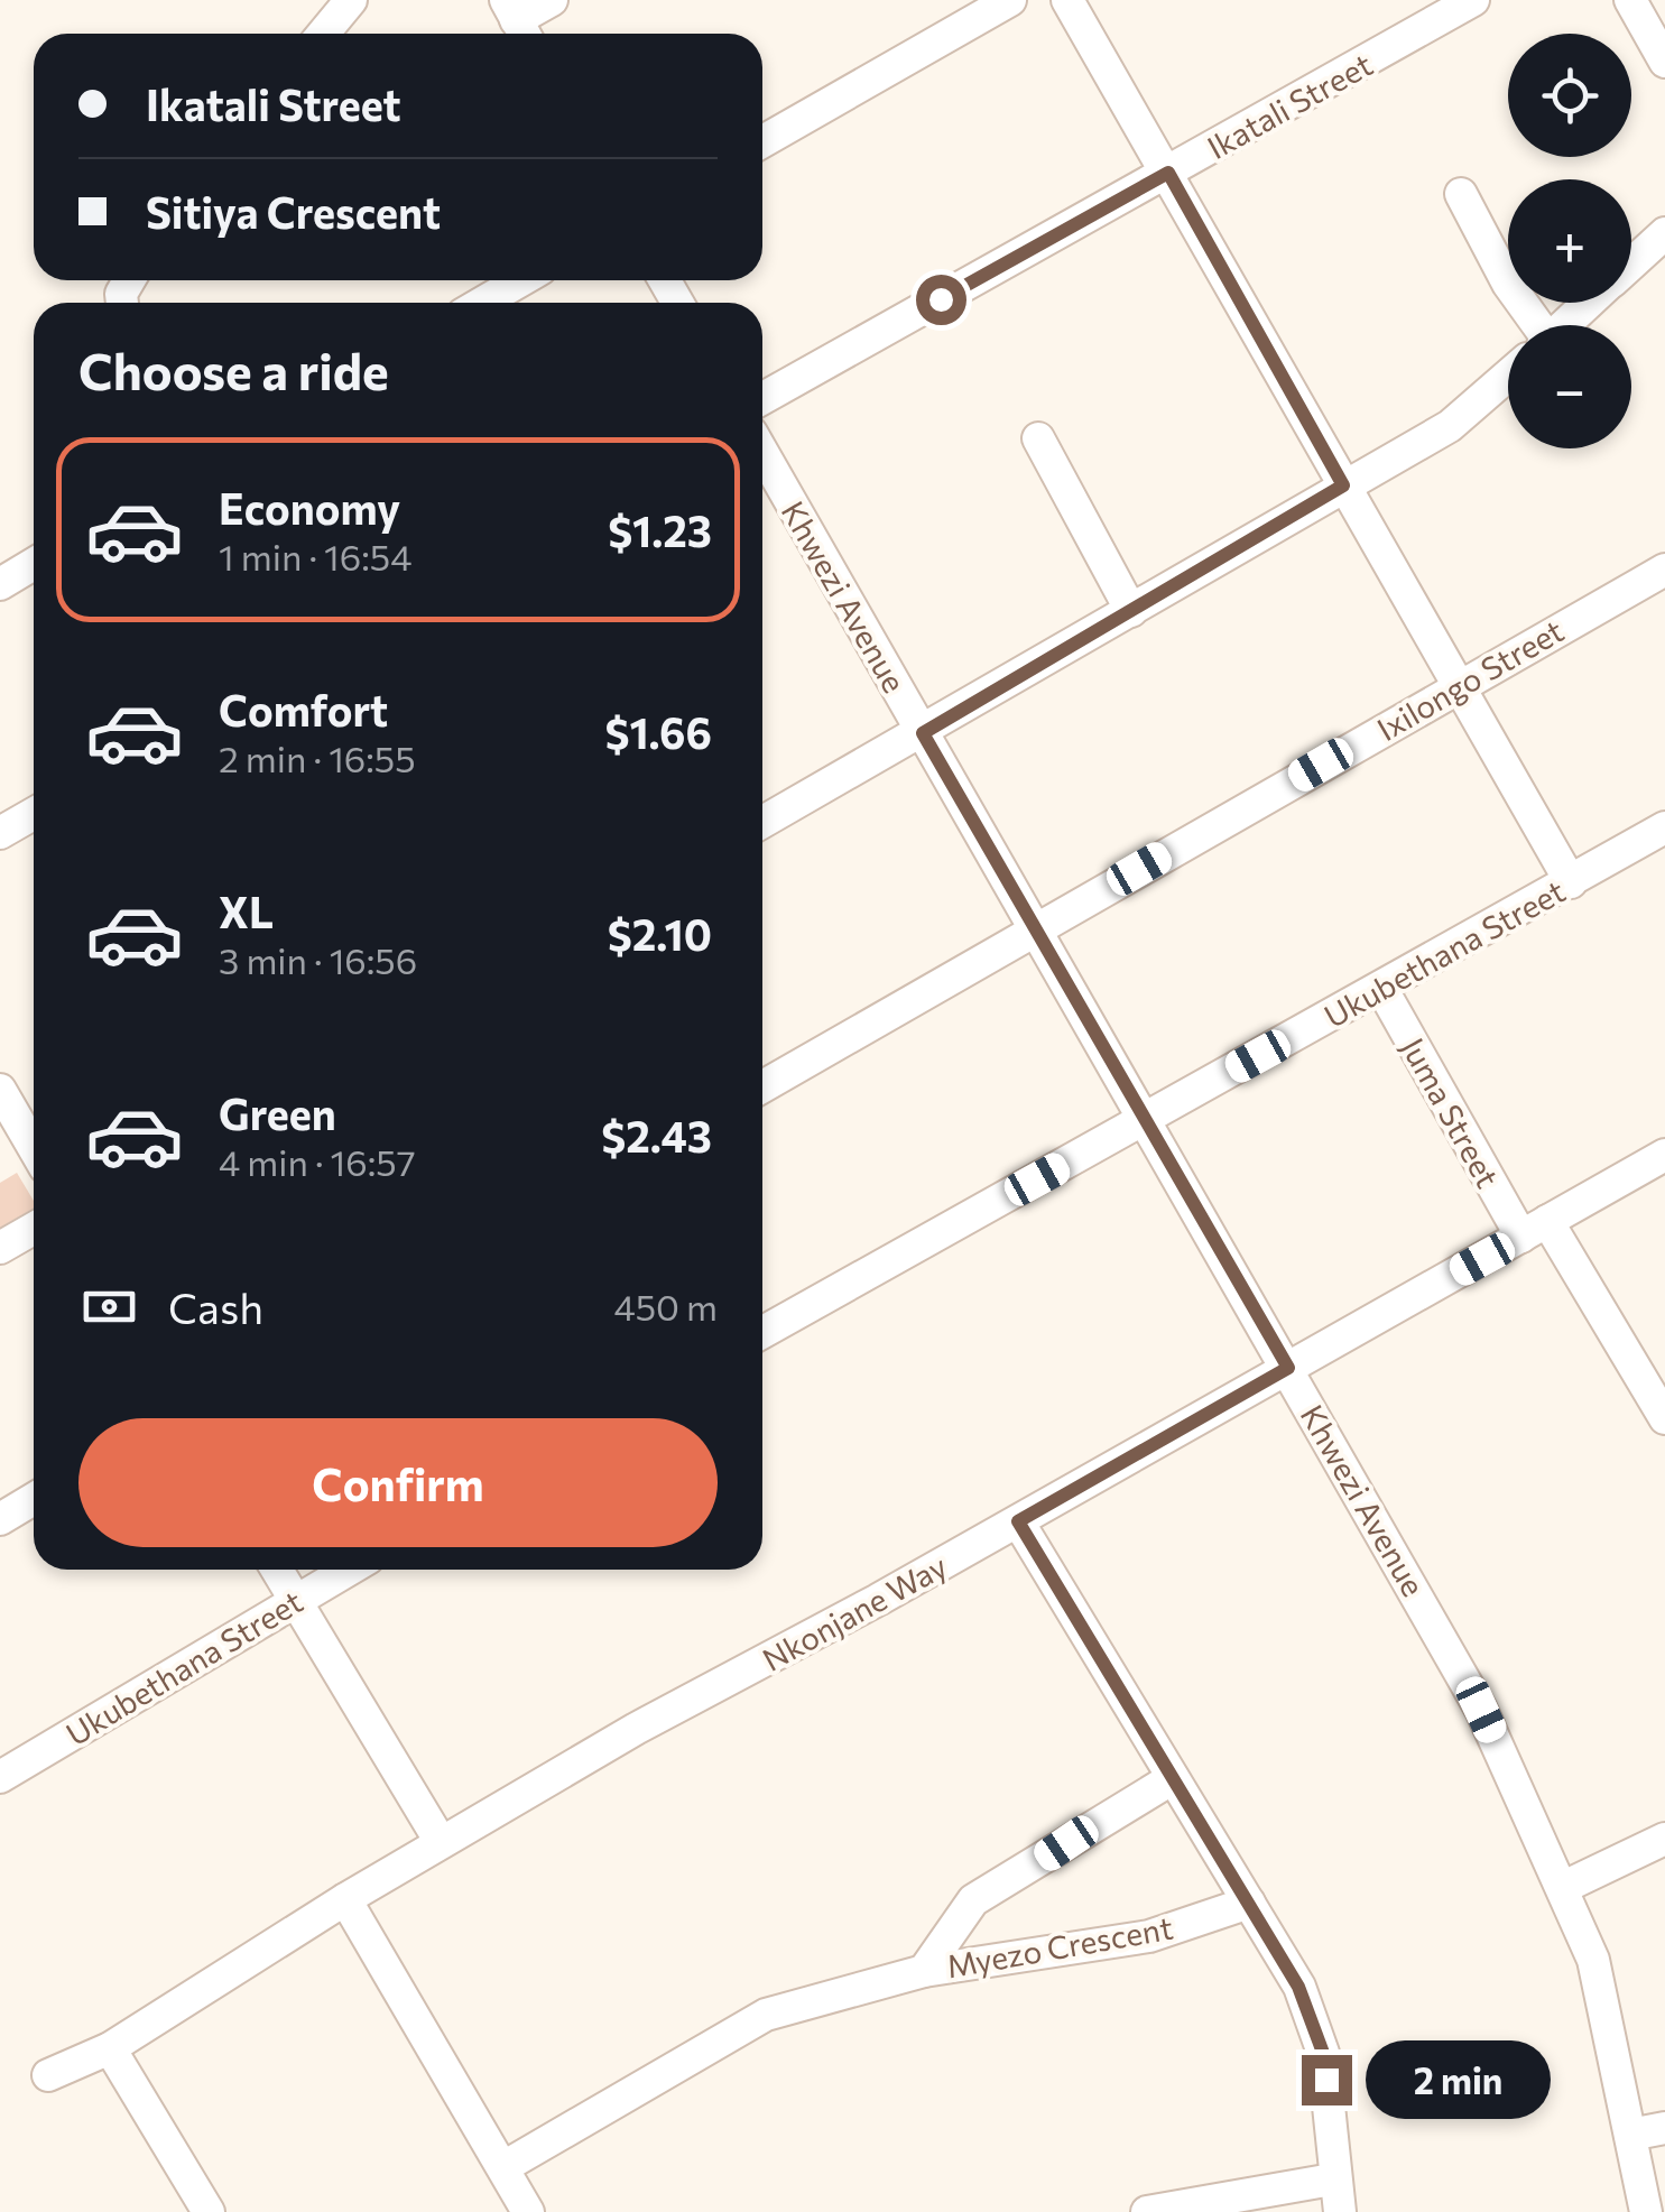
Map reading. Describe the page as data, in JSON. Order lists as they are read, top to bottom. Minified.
{"streets":{"street":["Ikatali Street","Khwezi Avenue","Ixilongo Street","Ukubethana Street","Juma Street","Nkonjane Way","Myezo Crescent"]},"crossings":[["Khwezi Avenue","Ixilongo Street"],["Khwezi Avenue","Ukubethana Street"],["Khwezi Avenue","Nkonjane Way"],["Ukubethana Street","Juma Street"],["Juma Street","Nkonjane Way"]],"page":{"map_buttons":["+","−"],"banner":["Ikatali Street","Sitiya Crescent"],"heading":"Choose a ride","list":[{"name":"Economy","note":"1 min · 16:54","value":"$1.23"},{"name":"Comfort","note":"2 min · 16:55","value":"$1.66"},{"name":"XL","note":"3 min · 16:56","value":"$2.10"},{"name":"Green","note":"4 min · 16:57","value":"$2.43"}],"pay":["Cash","450 m"],"buttons":"Confirm","bubble":"2 min"}}
